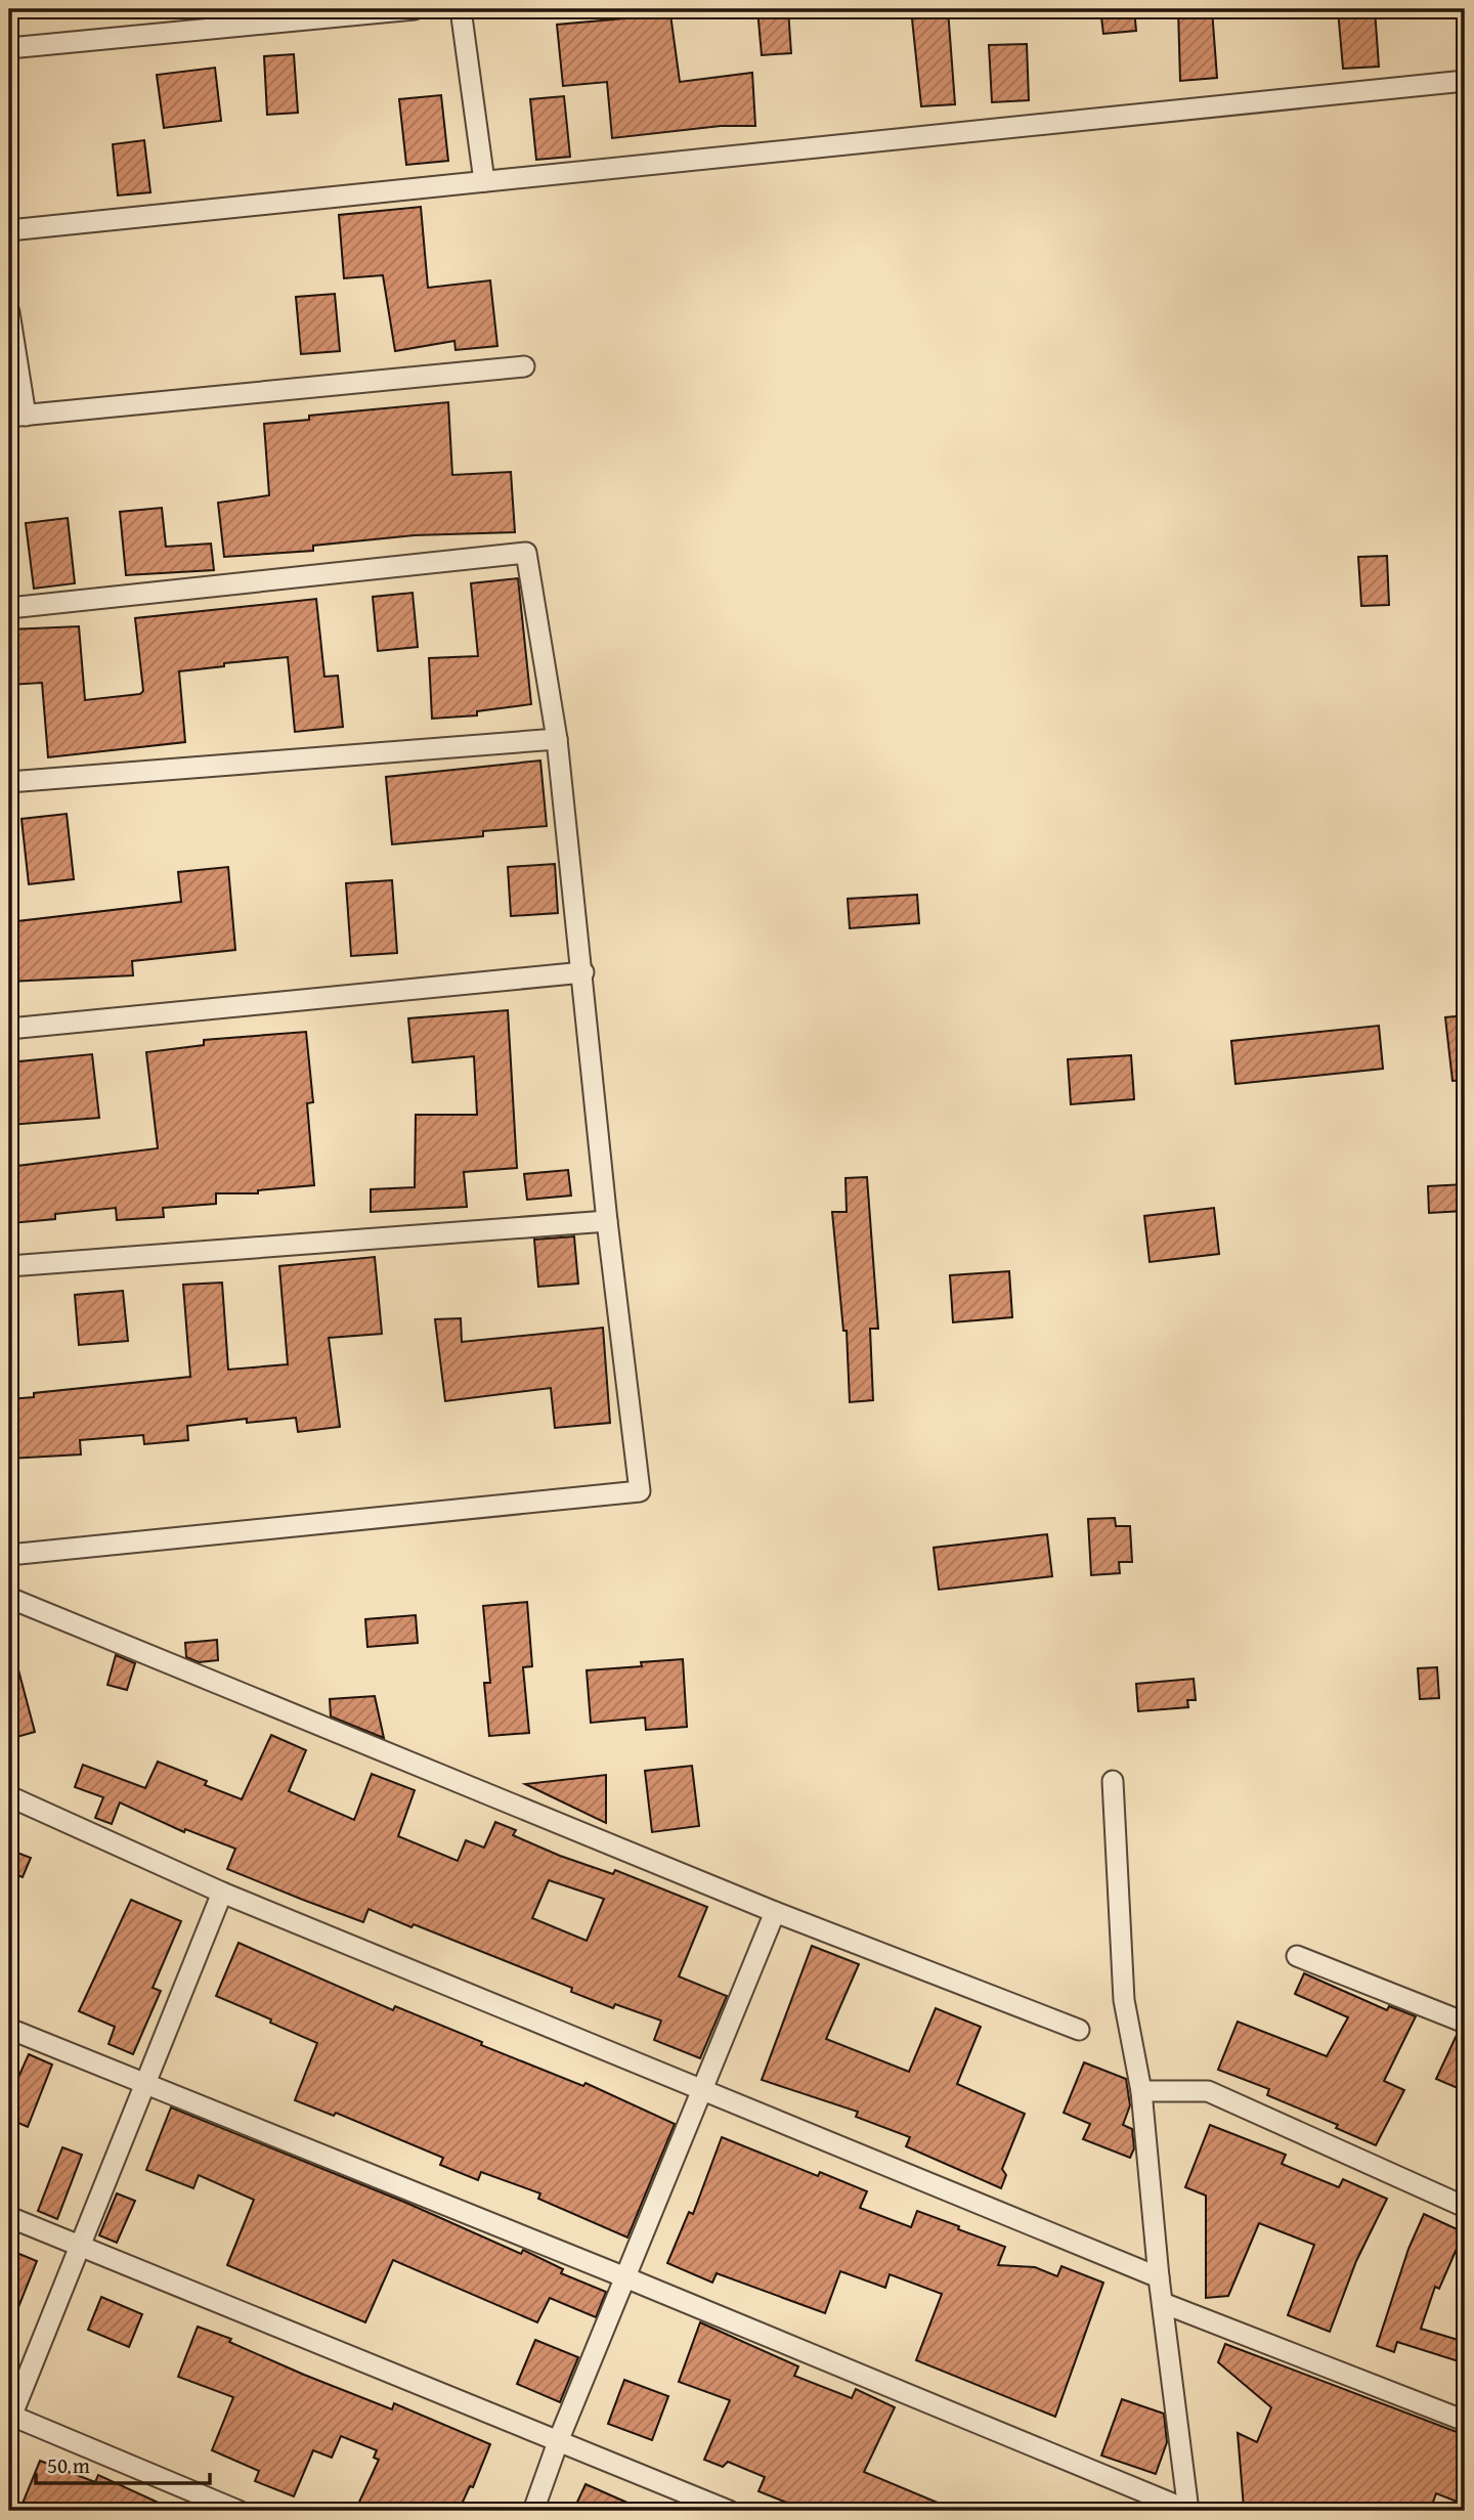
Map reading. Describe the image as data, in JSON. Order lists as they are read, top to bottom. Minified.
{"scale_bar":"50 m"}
